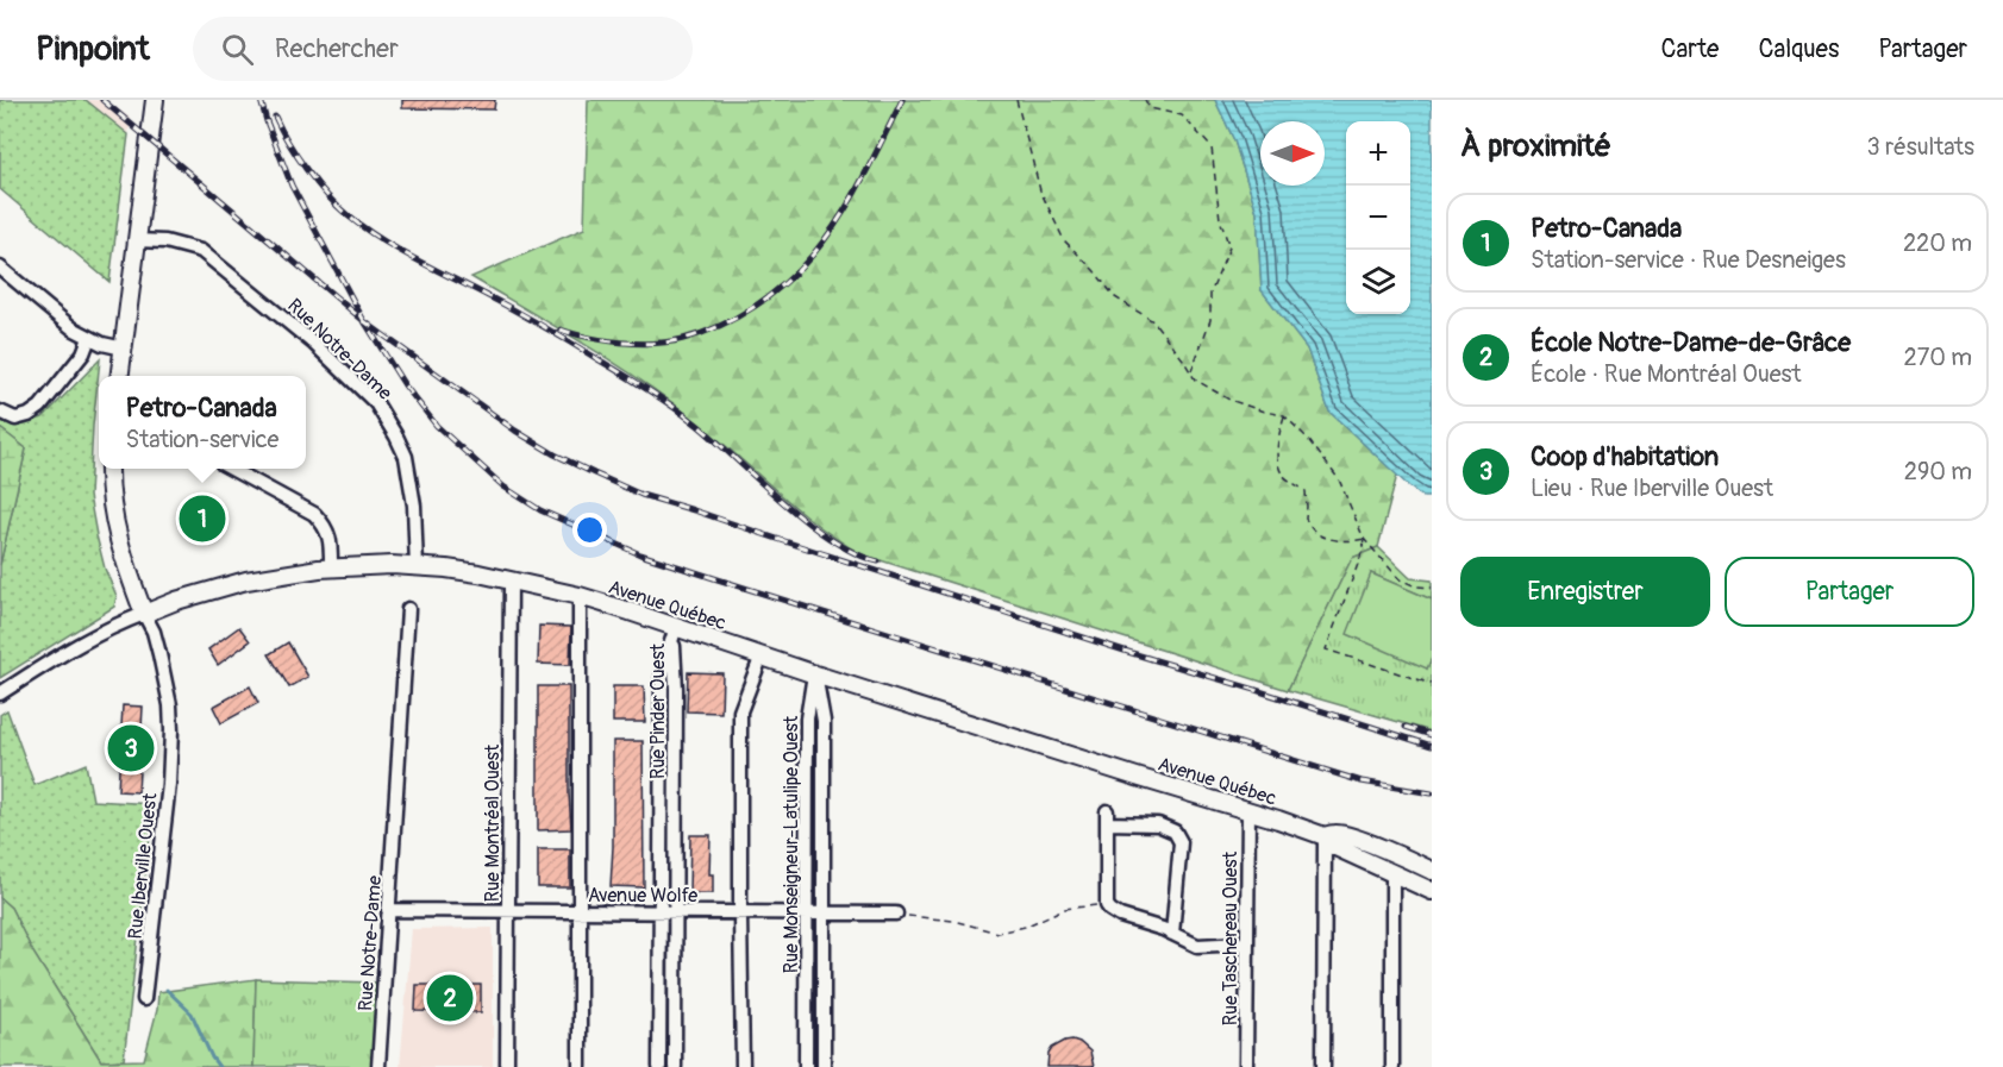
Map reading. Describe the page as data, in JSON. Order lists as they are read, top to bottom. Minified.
{"streets":{"main road":["Avenue Québec"],"street":["Rue Notre-Dame","Rue Pinder Ouest","Rue Montréal Ouest","Rue Monseigneur-Latulipe Ouest","Rue Iberville Ouest","Avenue Wolfe","Rue Taschereau Ouest"]},"crossings":[["Rue Notre-Dame","Avenue Québec"],["Rue Notre-Dame","Avenue Wolfe"],["Avenue Québec","Rue Pinder Ouest"],["Avenue Québec","Rue Montréal Ouest"],["Avenue Québec","Rue Monseigneur-Latulipe Ouest"],["Avenue Québec","Rue Iberville Ouest"],["Avenue Québec","Rue Taschereau Ouest"],["Rue Pinder Ouest","Avenue Wolfe"],["Rue Montréal Ouest","Avenue Wolfe"],["Rue Monseigneur-Latulipe Ouest","Avenue Wolfe"]],"north":"right","page":{"header":"Pinpoint","search":"Rechercher","nav":["Carte","Calques","Partager"],"heading":["À proximité","3 résultats"],"map_buttons":["+","−"],"list":[{"mark":"1","name":"Petro-Canada","note":"Station-service · Rue Desneiges","value":"220 m"},{"mark":"2","name":"École Notre-Dame-de-Grâce","note":"École · Rue Montréal Ouest","value":"270 m"},{"mark":"3","name":"Coop d'habitation","note":"Lieu · Rue Iberville Ouest","value":"290 m"}],"popup":["Petro-Canada","Station-service"],"pins":["1","3","2"],"buttons":["Enregistrer","Partager"]}}
